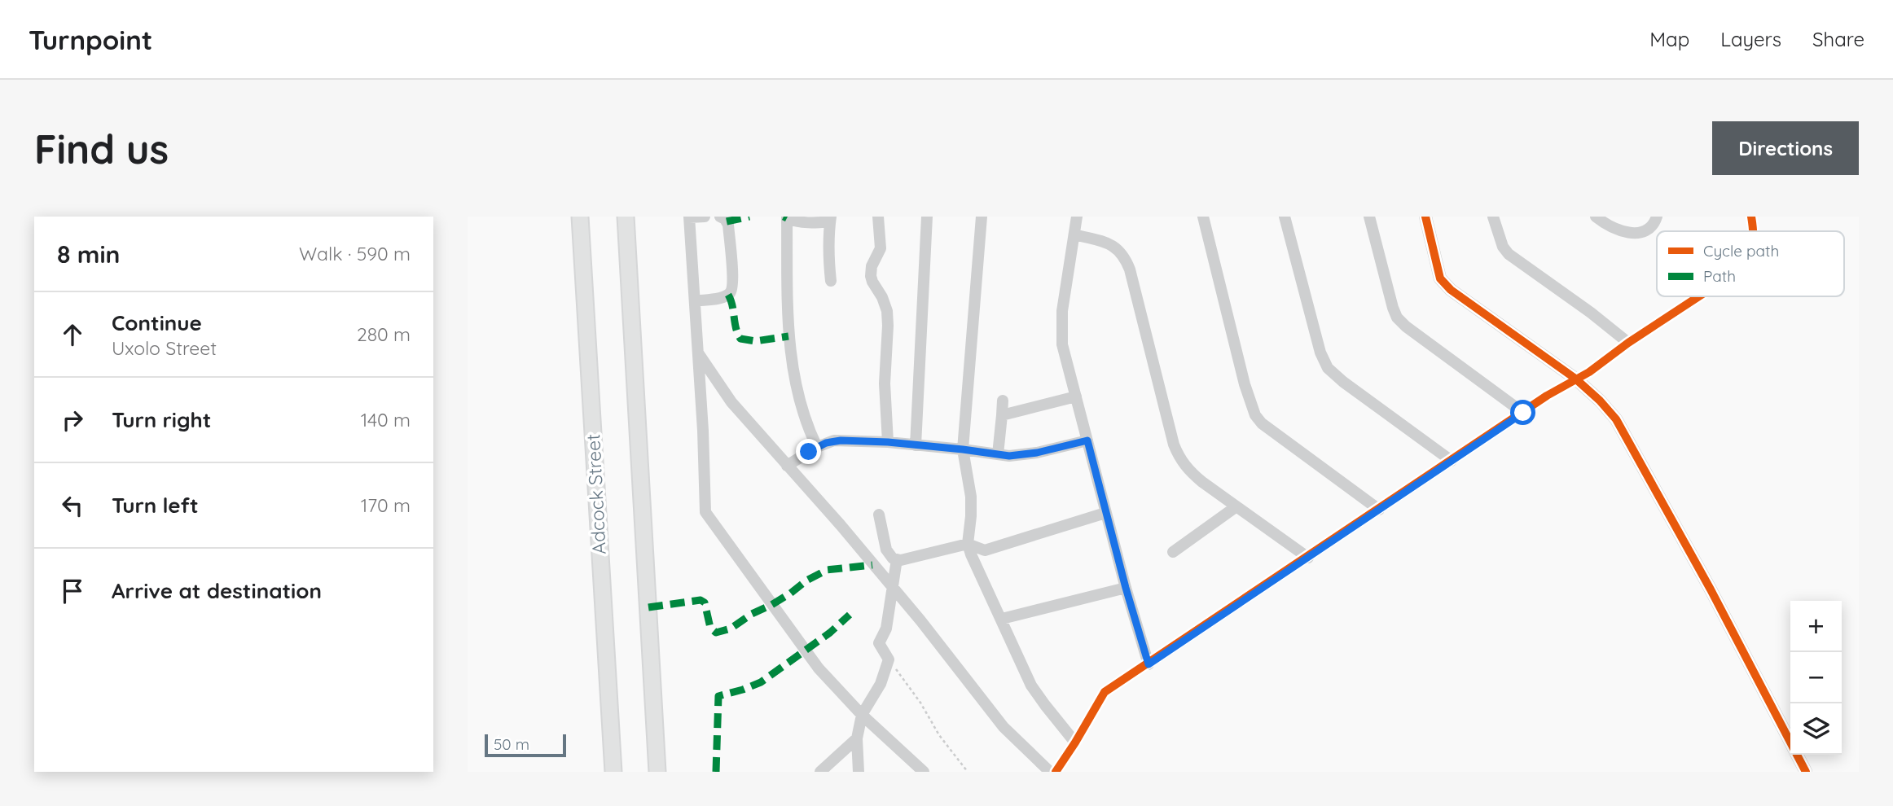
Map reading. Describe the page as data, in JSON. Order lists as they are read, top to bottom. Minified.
{"streets":{"main road":["Adcock Street"]},"legend":["Cycle path","Path"],"scale_bar":"50 m","page":{"header":"Turnpoint","nav":["Map","Layers","Share"],"buttons":"Directions","title":"Find us","heading":["8 min","Walk · 590 m"],"list":[["Continue","Uxolo Street","280 m"],["Turn right","140 m"],["Turn left","170 m"],"Arrive at destination"],"map_buttons":["+","−"],"scale":"50 m"}}
